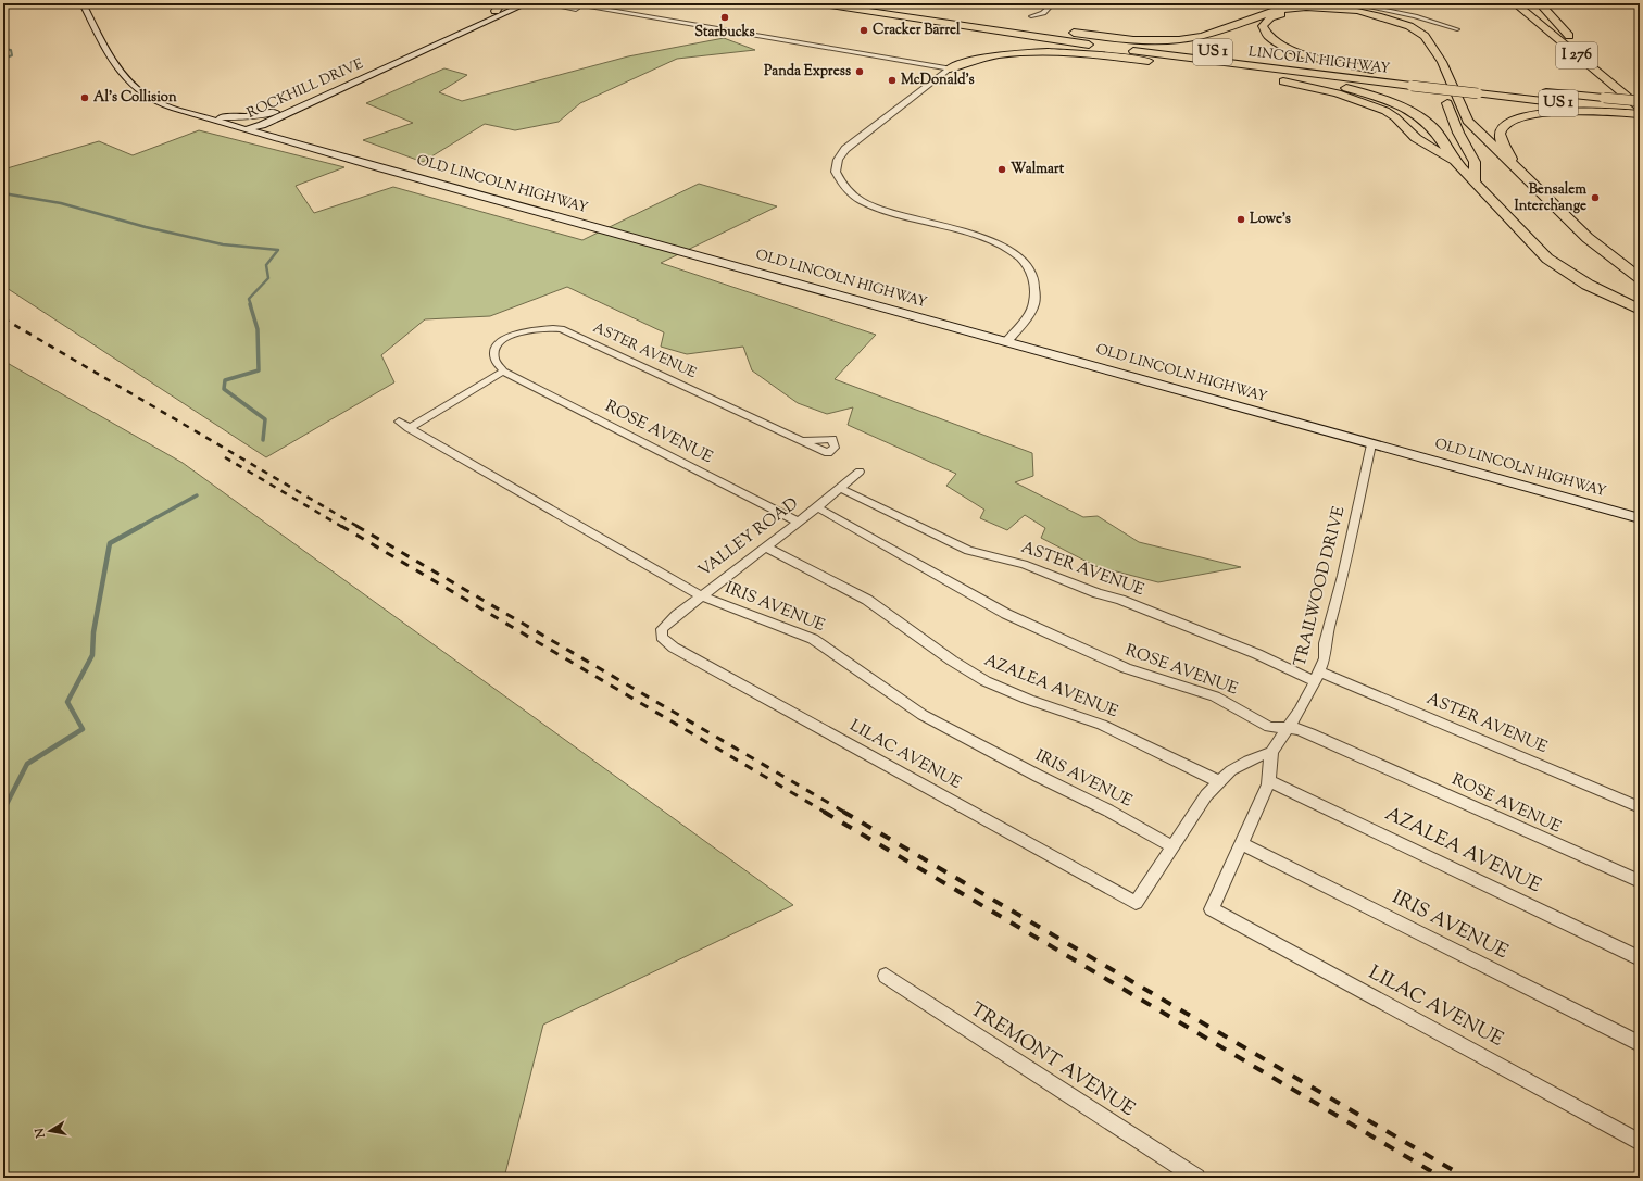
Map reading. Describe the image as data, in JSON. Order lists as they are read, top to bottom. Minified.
{"streets":{"highway":["US 1","I 276","LINCOLN HIGHWAY"],"main road":["ROCKHILL DRIVE","OLD LINCOLN HIGHWAY"],"street":["ASTER AVENUE","ROSE AVENUE","VALLEY ROAD","TRAILWOOD DRIVE","IRIS AVENUE","AZALEA AVENUE","LILAC AVENUE","TREMONT AVENUE"]},"crossings":[["I 276","LINCOLN HIGHWAY"],["ROCKHILL DRIVE","OLD LINCOLN HIGHWAY"],["OLD LINCOLN HIGHWAY","TRAILWOOD DRIVE"],["ASTER AVENUE","ROSE AVENUE"],["ASTER AVENUE","VALLEY ROAD"],["ASTER AVENUE","TRAILWOOD DRIVE"],["ASTER AVENUE","IRIS AVENUE"],["ROSE AVENUE","VALLEY ROAD"],["ROSE AVENUE","TRAILWOOD DRIVE"],["ROSE AVENUE","IRIS AVENUE"],["VALLEY ROAD","IRIS AVENUE"],["VALLEY ROAD","AZALEA AVENUE"],["VALLEY ROAD","LILAC AVENUE"],["IRIS AVENUE","LILAC AVENUE"]],"places":["Starbucks","Cracker Barrel","Panda Express","McDonald's","Al's Collision","Walmart","Bensalem Interchange","Lowe's"],"north":"left"}
